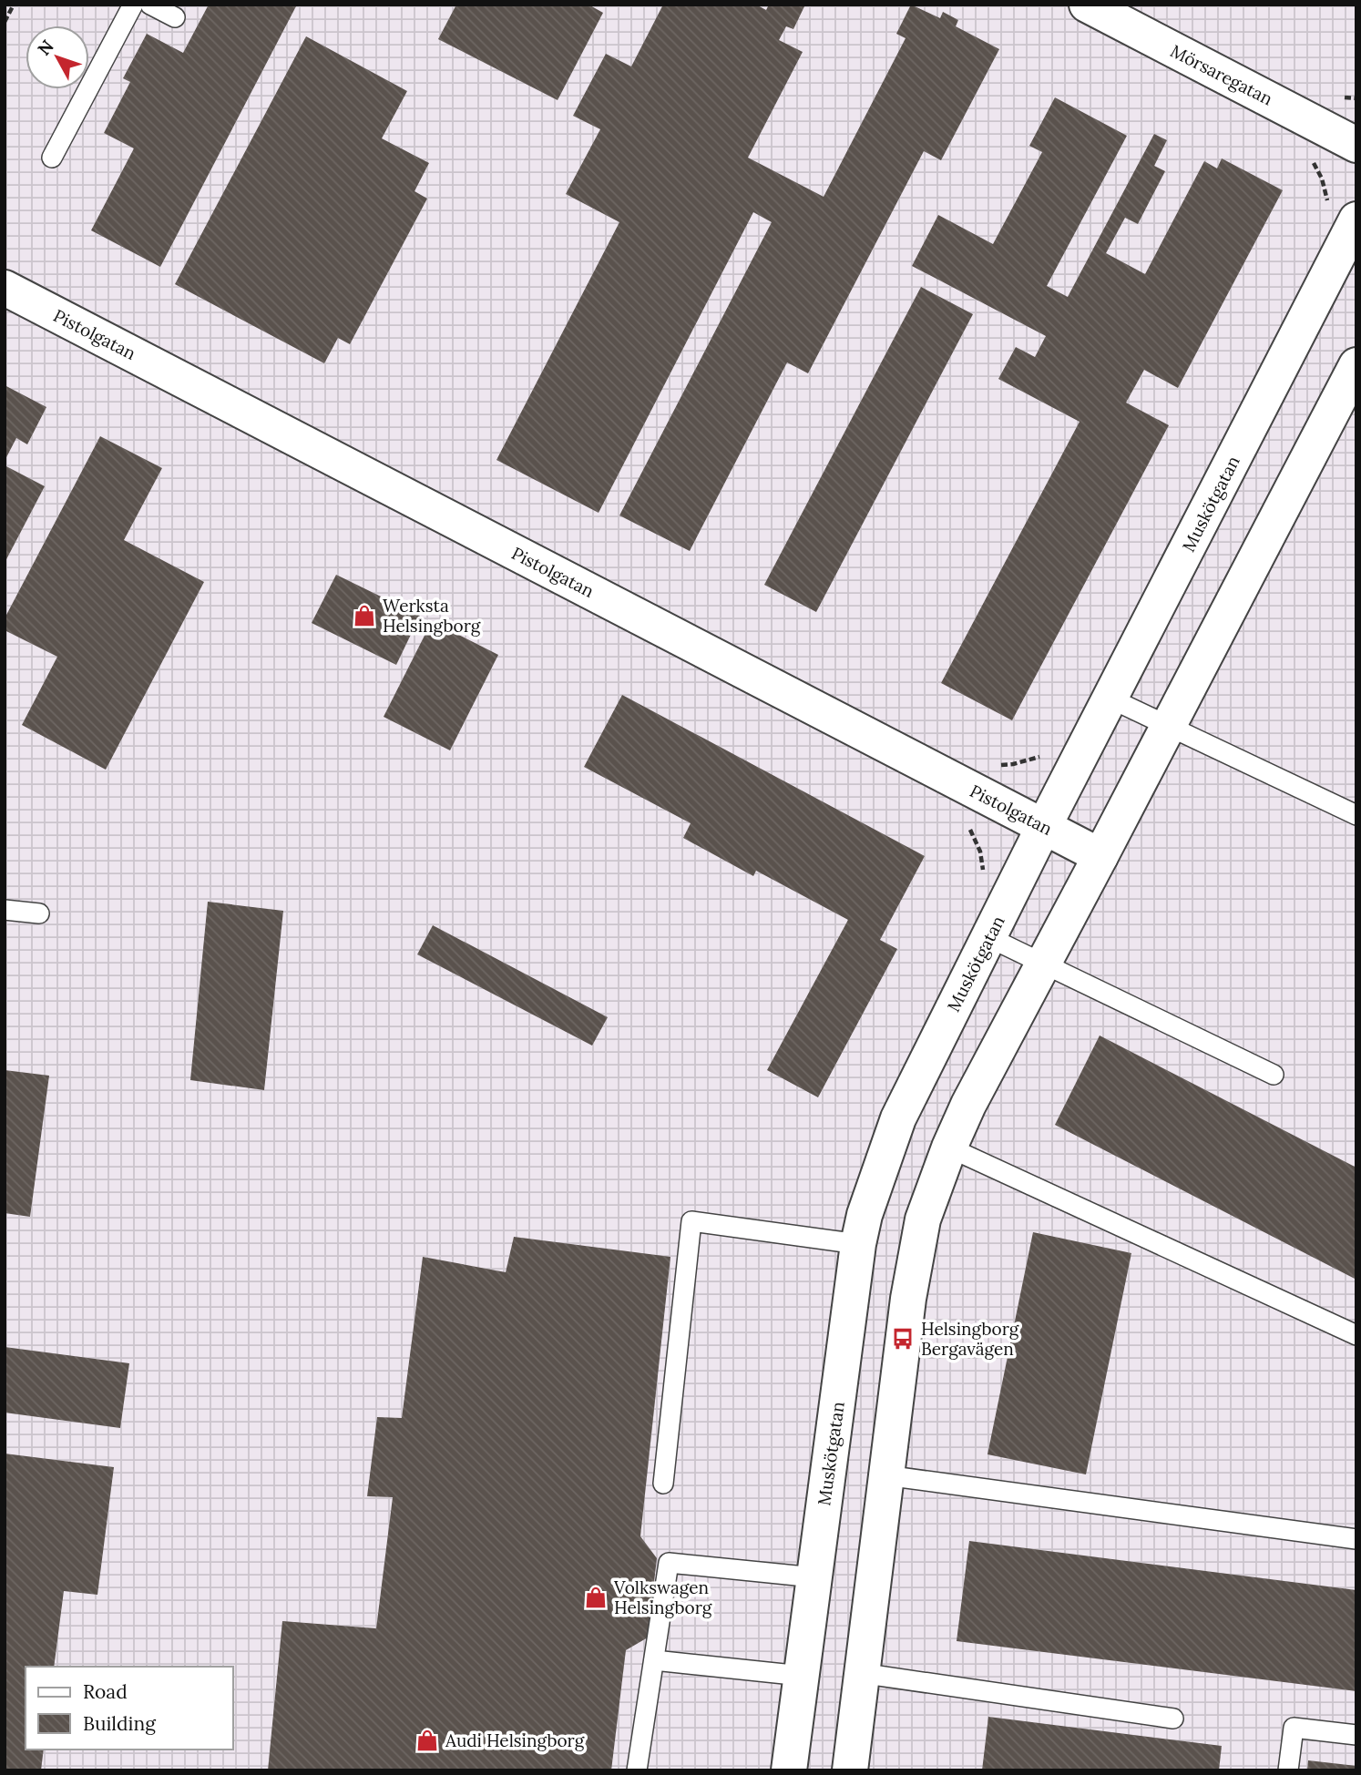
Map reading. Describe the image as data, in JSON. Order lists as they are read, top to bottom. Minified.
{"streets":{"street":["Mörsaregatan","Pistolgatan","Muskötgatan"]},"crossings":[["Pistolgatan","Muskötgatan"]],"places":{"shop":["Werksta Helsingborg","Volkswagen Helsingborg","Audi Helsingborg"],"bus stop":["Helsingborg Bergavägen"]},"legend":["Road","Building"],"north":"top left"}
